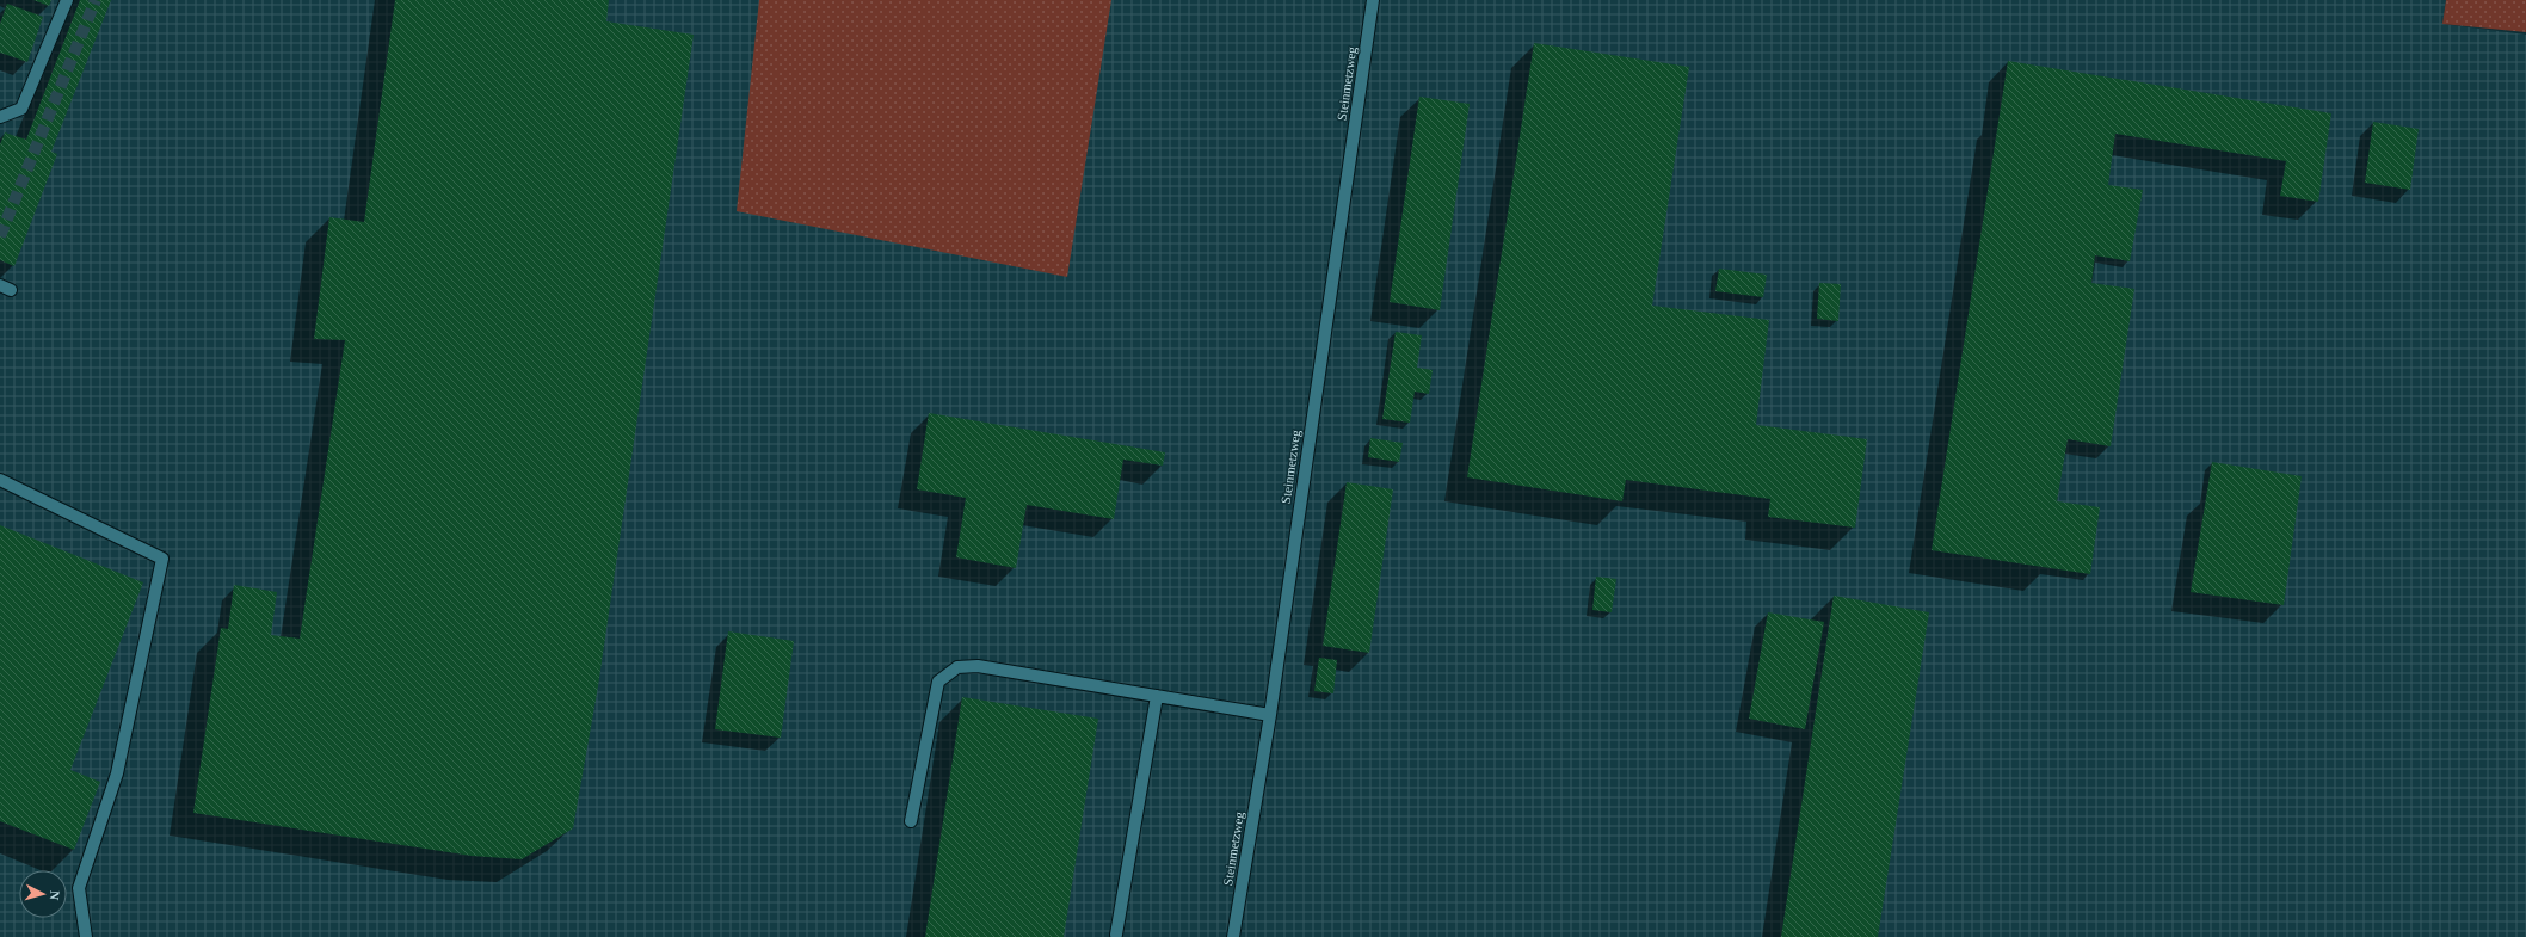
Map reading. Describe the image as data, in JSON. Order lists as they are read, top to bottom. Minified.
{"streets":{"street":["Steinmetzweg"]},"north":"right"}
